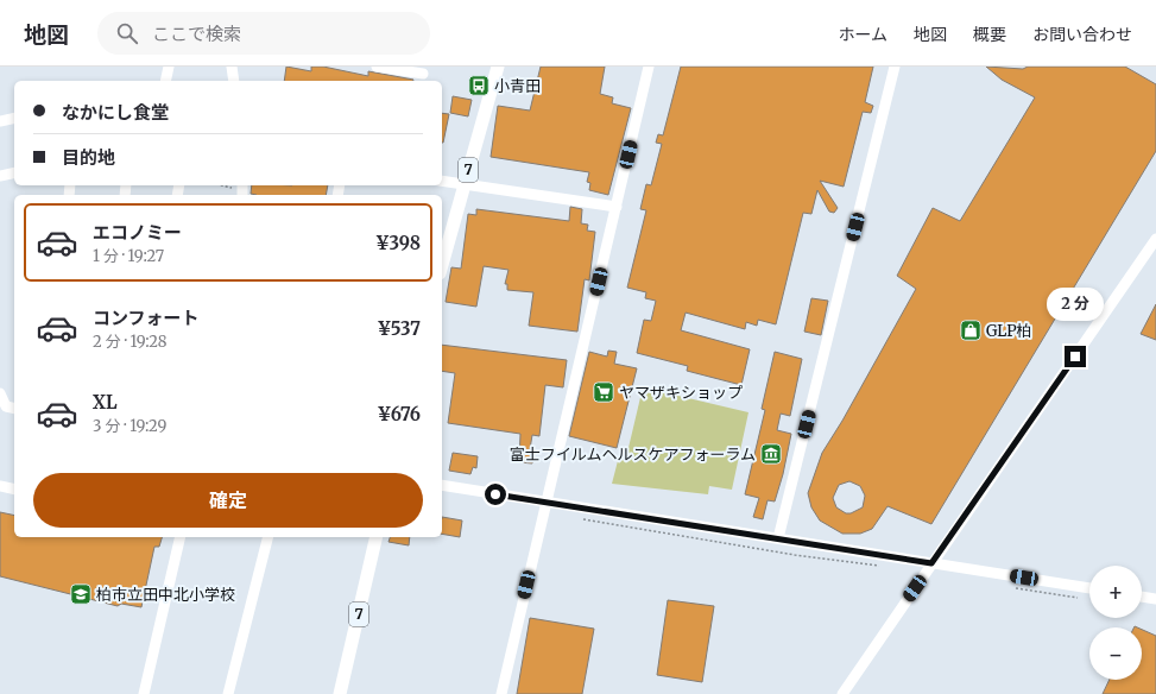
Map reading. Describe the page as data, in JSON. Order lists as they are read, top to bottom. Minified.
{"streets":{"main road":["7"]},"places":{"bus stop":["小青田"],"shop":["GLP柏"],"supermarket":["ヤマザキショップ"],"museum":["富士フイルムヘルスケアフォーラム"],"school or university":["柏市立田中北小学校"]},"page":{"header":"地図","search":"ここで検索","nav":["ホーム","地図","概要","お問い合わせ"],"banner":["なかにし食堂","目的地"],"list":[{"name":"エコノミー","note":"1 分 · 19:27","value":"¥398"},{"name":"コンフォート","note":"2 分 · 19:28","value":"¥537"},{"name":"XL","note":"3 分 · 19:29","value":"¥676"}],"bubble":"2 分","buttons":"確定","map_buttons":["+","−"]}}
